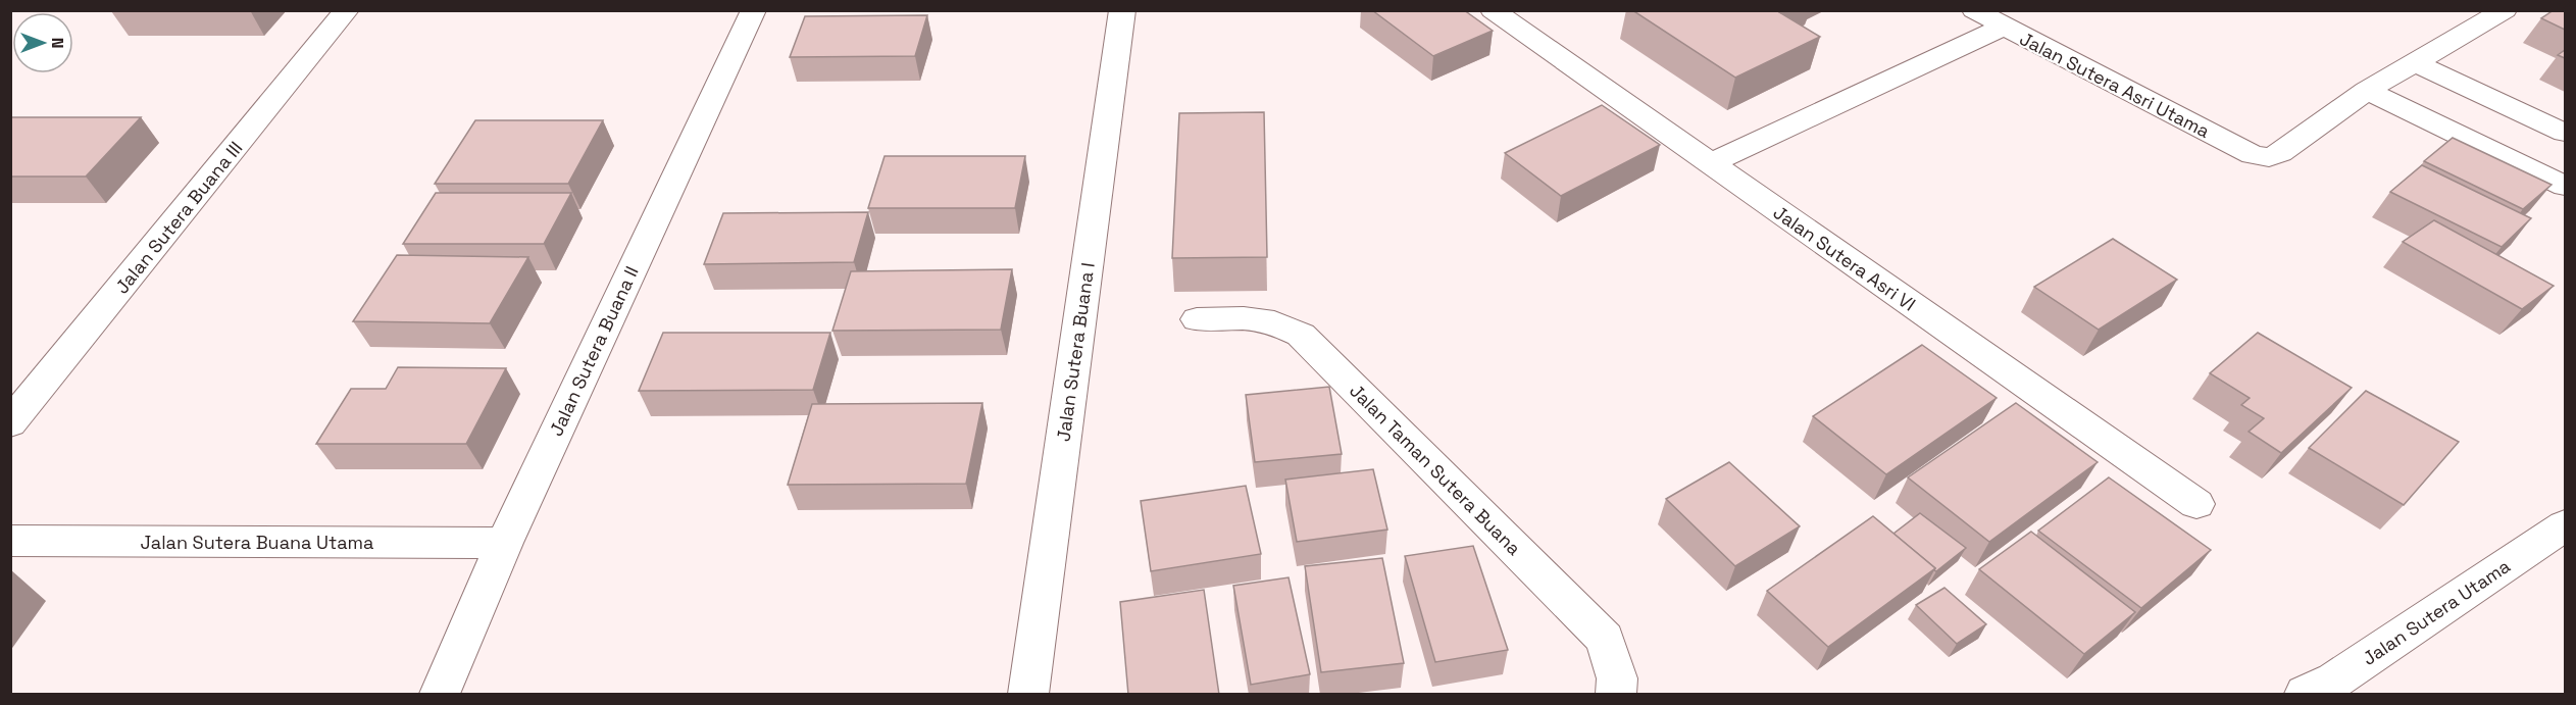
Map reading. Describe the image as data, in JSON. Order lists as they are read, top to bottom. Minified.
{"streets":{"street":["Jalan Sutera Asri Utama","Jalan Sutera Buana III","Jalan Sutera Asri VI","Jalan Sutera Buana II","Jalan Sutera Buana I","Jalan Taman Sutera Buana","Jalan Sutera Buana Utama","Jalan Sutera Utama"]},"crossings":[["Jalan Sutera Asri Utama","Jalan Sutera Asri VI"],["Jalan Sutera Buana II","Jalan Sutera Buana Utama"]],"north":"right"}
